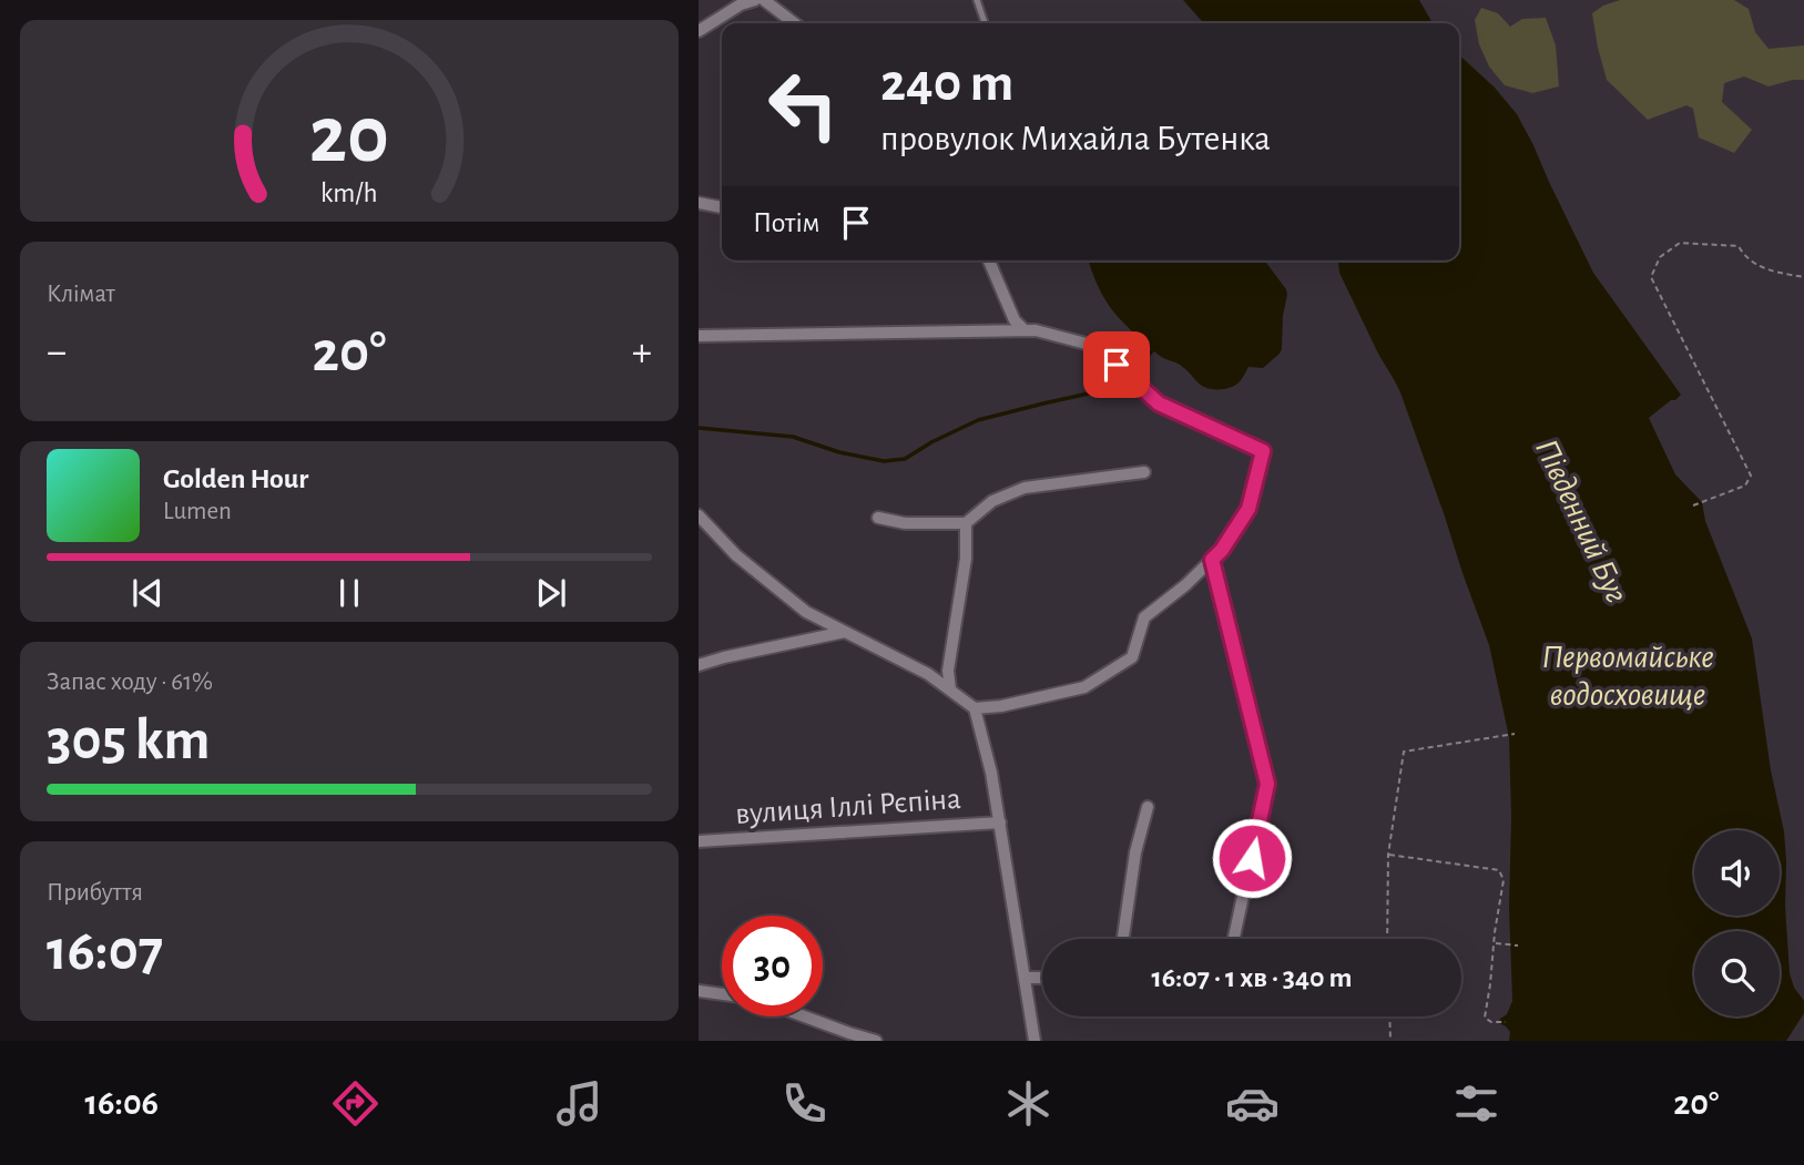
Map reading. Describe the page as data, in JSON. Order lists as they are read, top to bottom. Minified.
{"streets":{"street":["вулиця Іллі Рєпіна"]},"water":["Південний Буг","Первомайське водосховище"],"page":{"turn":["240 m","провулок Михайла Бутенка"],"then":"Потім","tile":["Клімат",["Запас ходу · 61%","305 km"],["Прибуття","16:07"]],"heat":["−","20°","+"],"song":["Golden Hour","Lumen"],"limit":"30","trip":"16:07 · 1 хв · 340 m","tabs":["16:06","20°"],"gauge":["20","km/h"]}}
